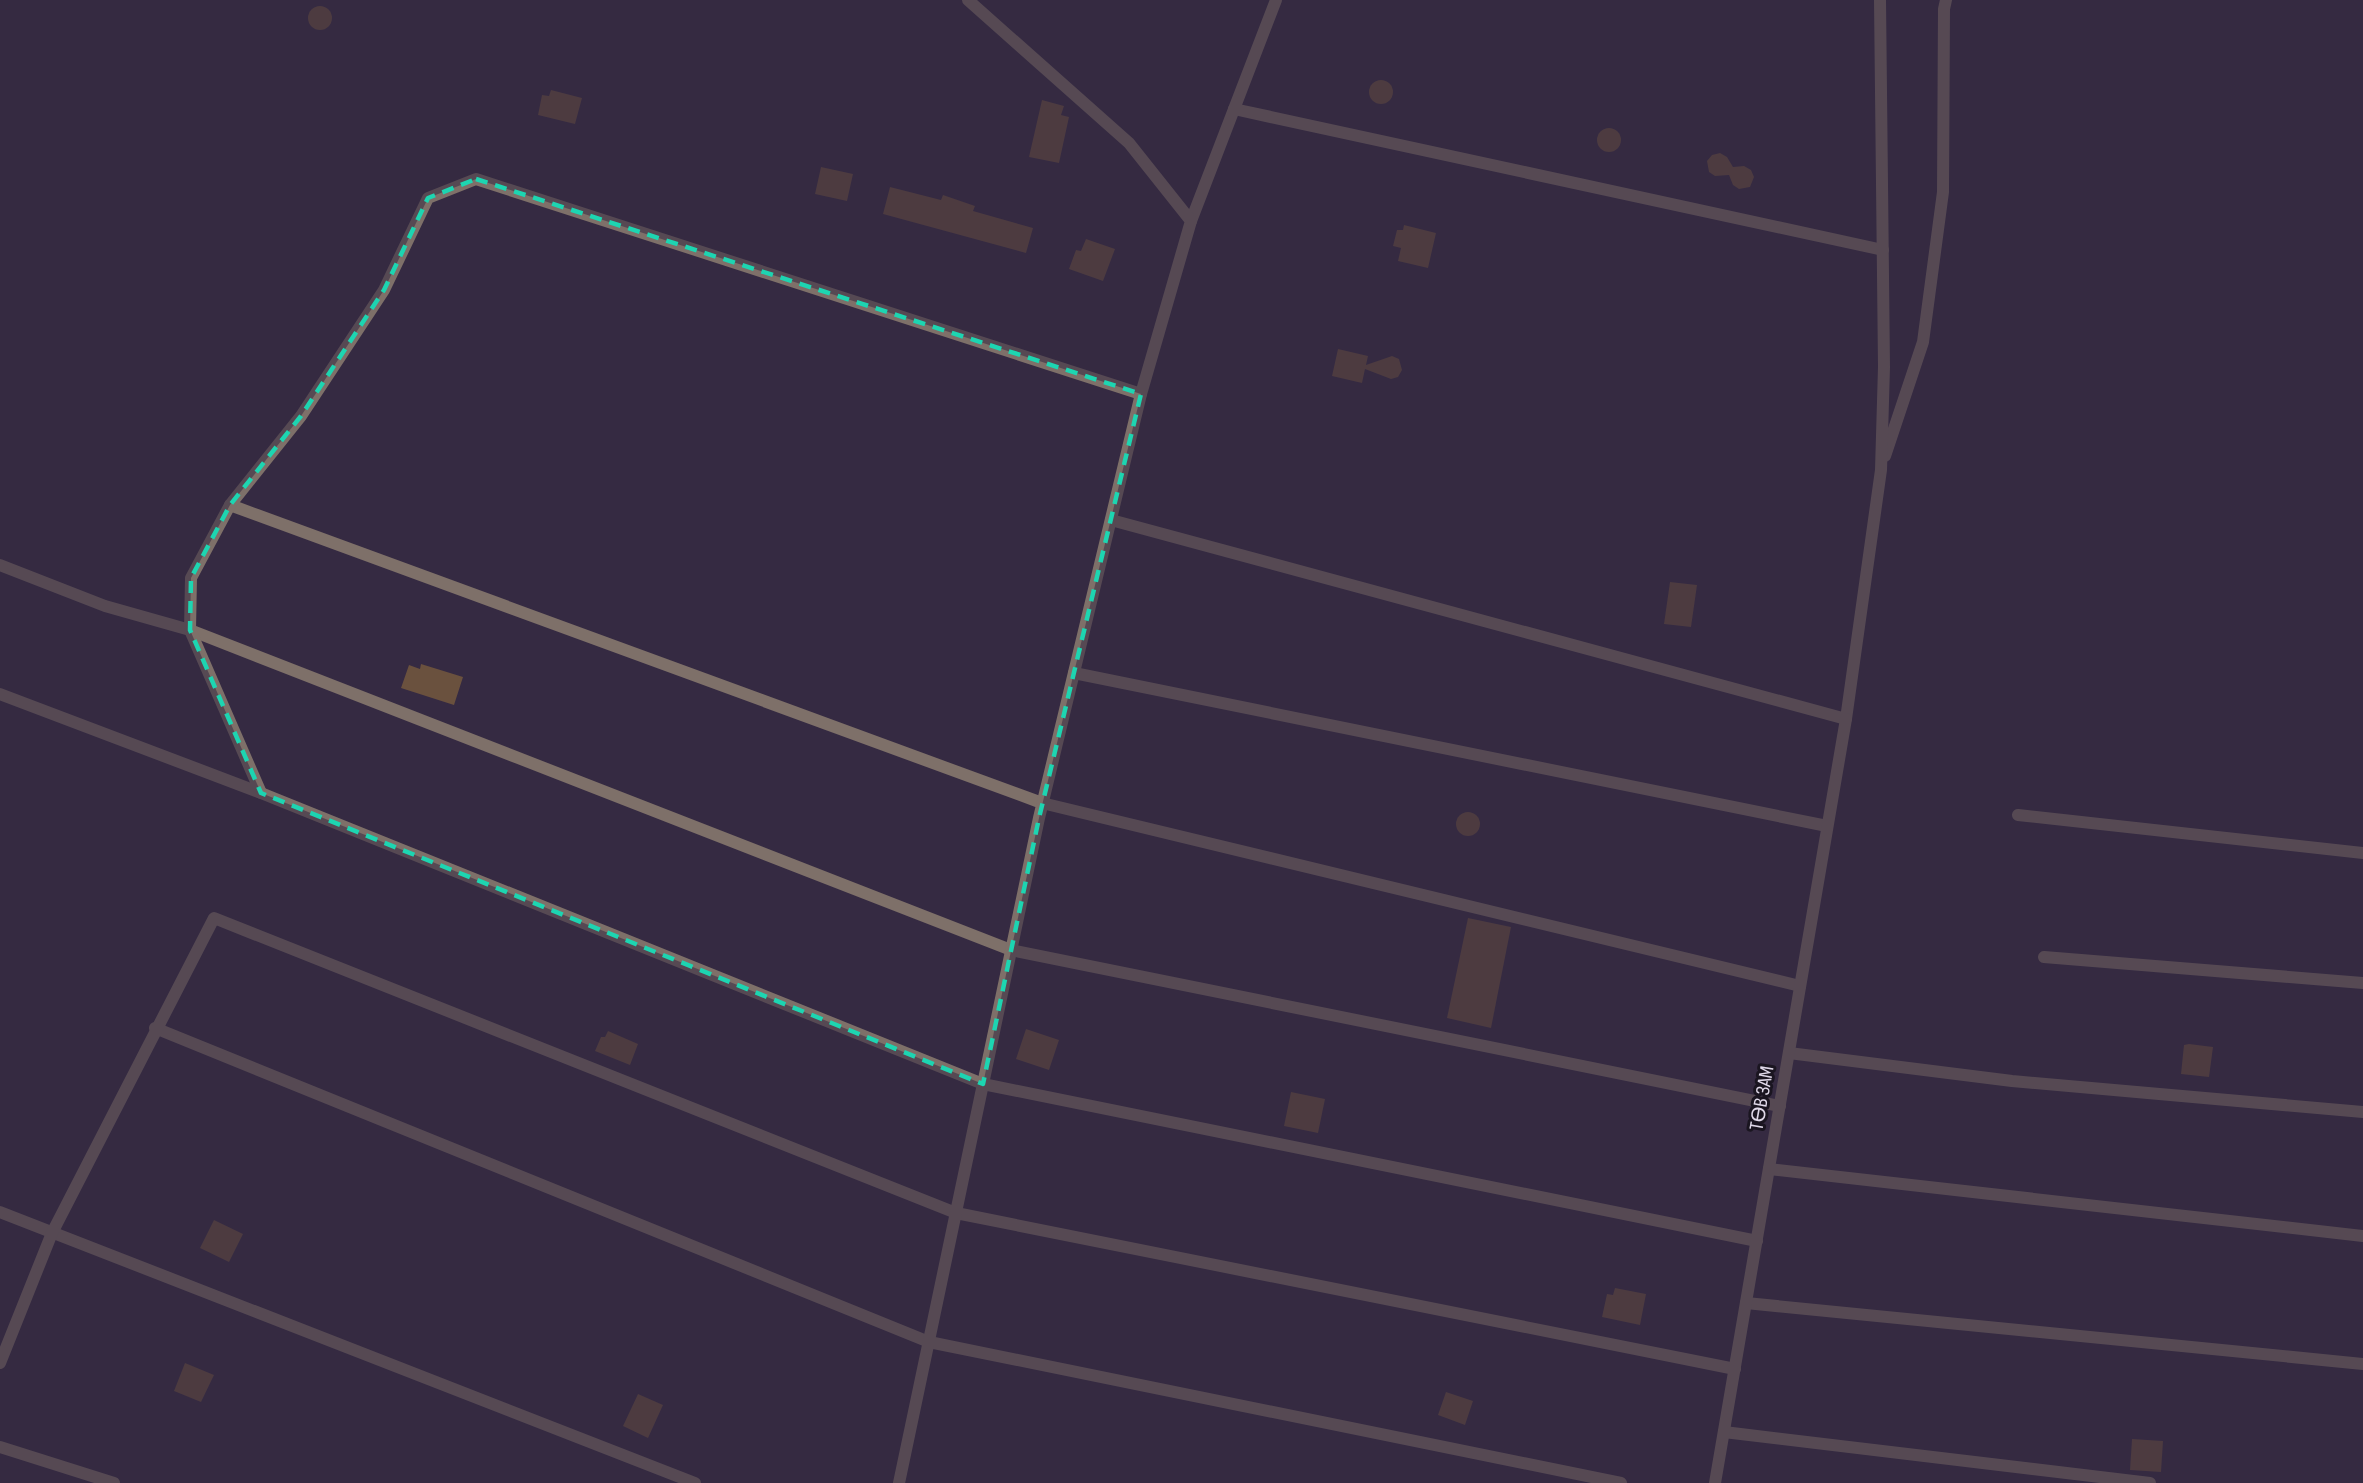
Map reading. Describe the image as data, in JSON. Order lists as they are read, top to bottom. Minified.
{"streets":{"street":["ТӨВ ЗАМ"]}}
